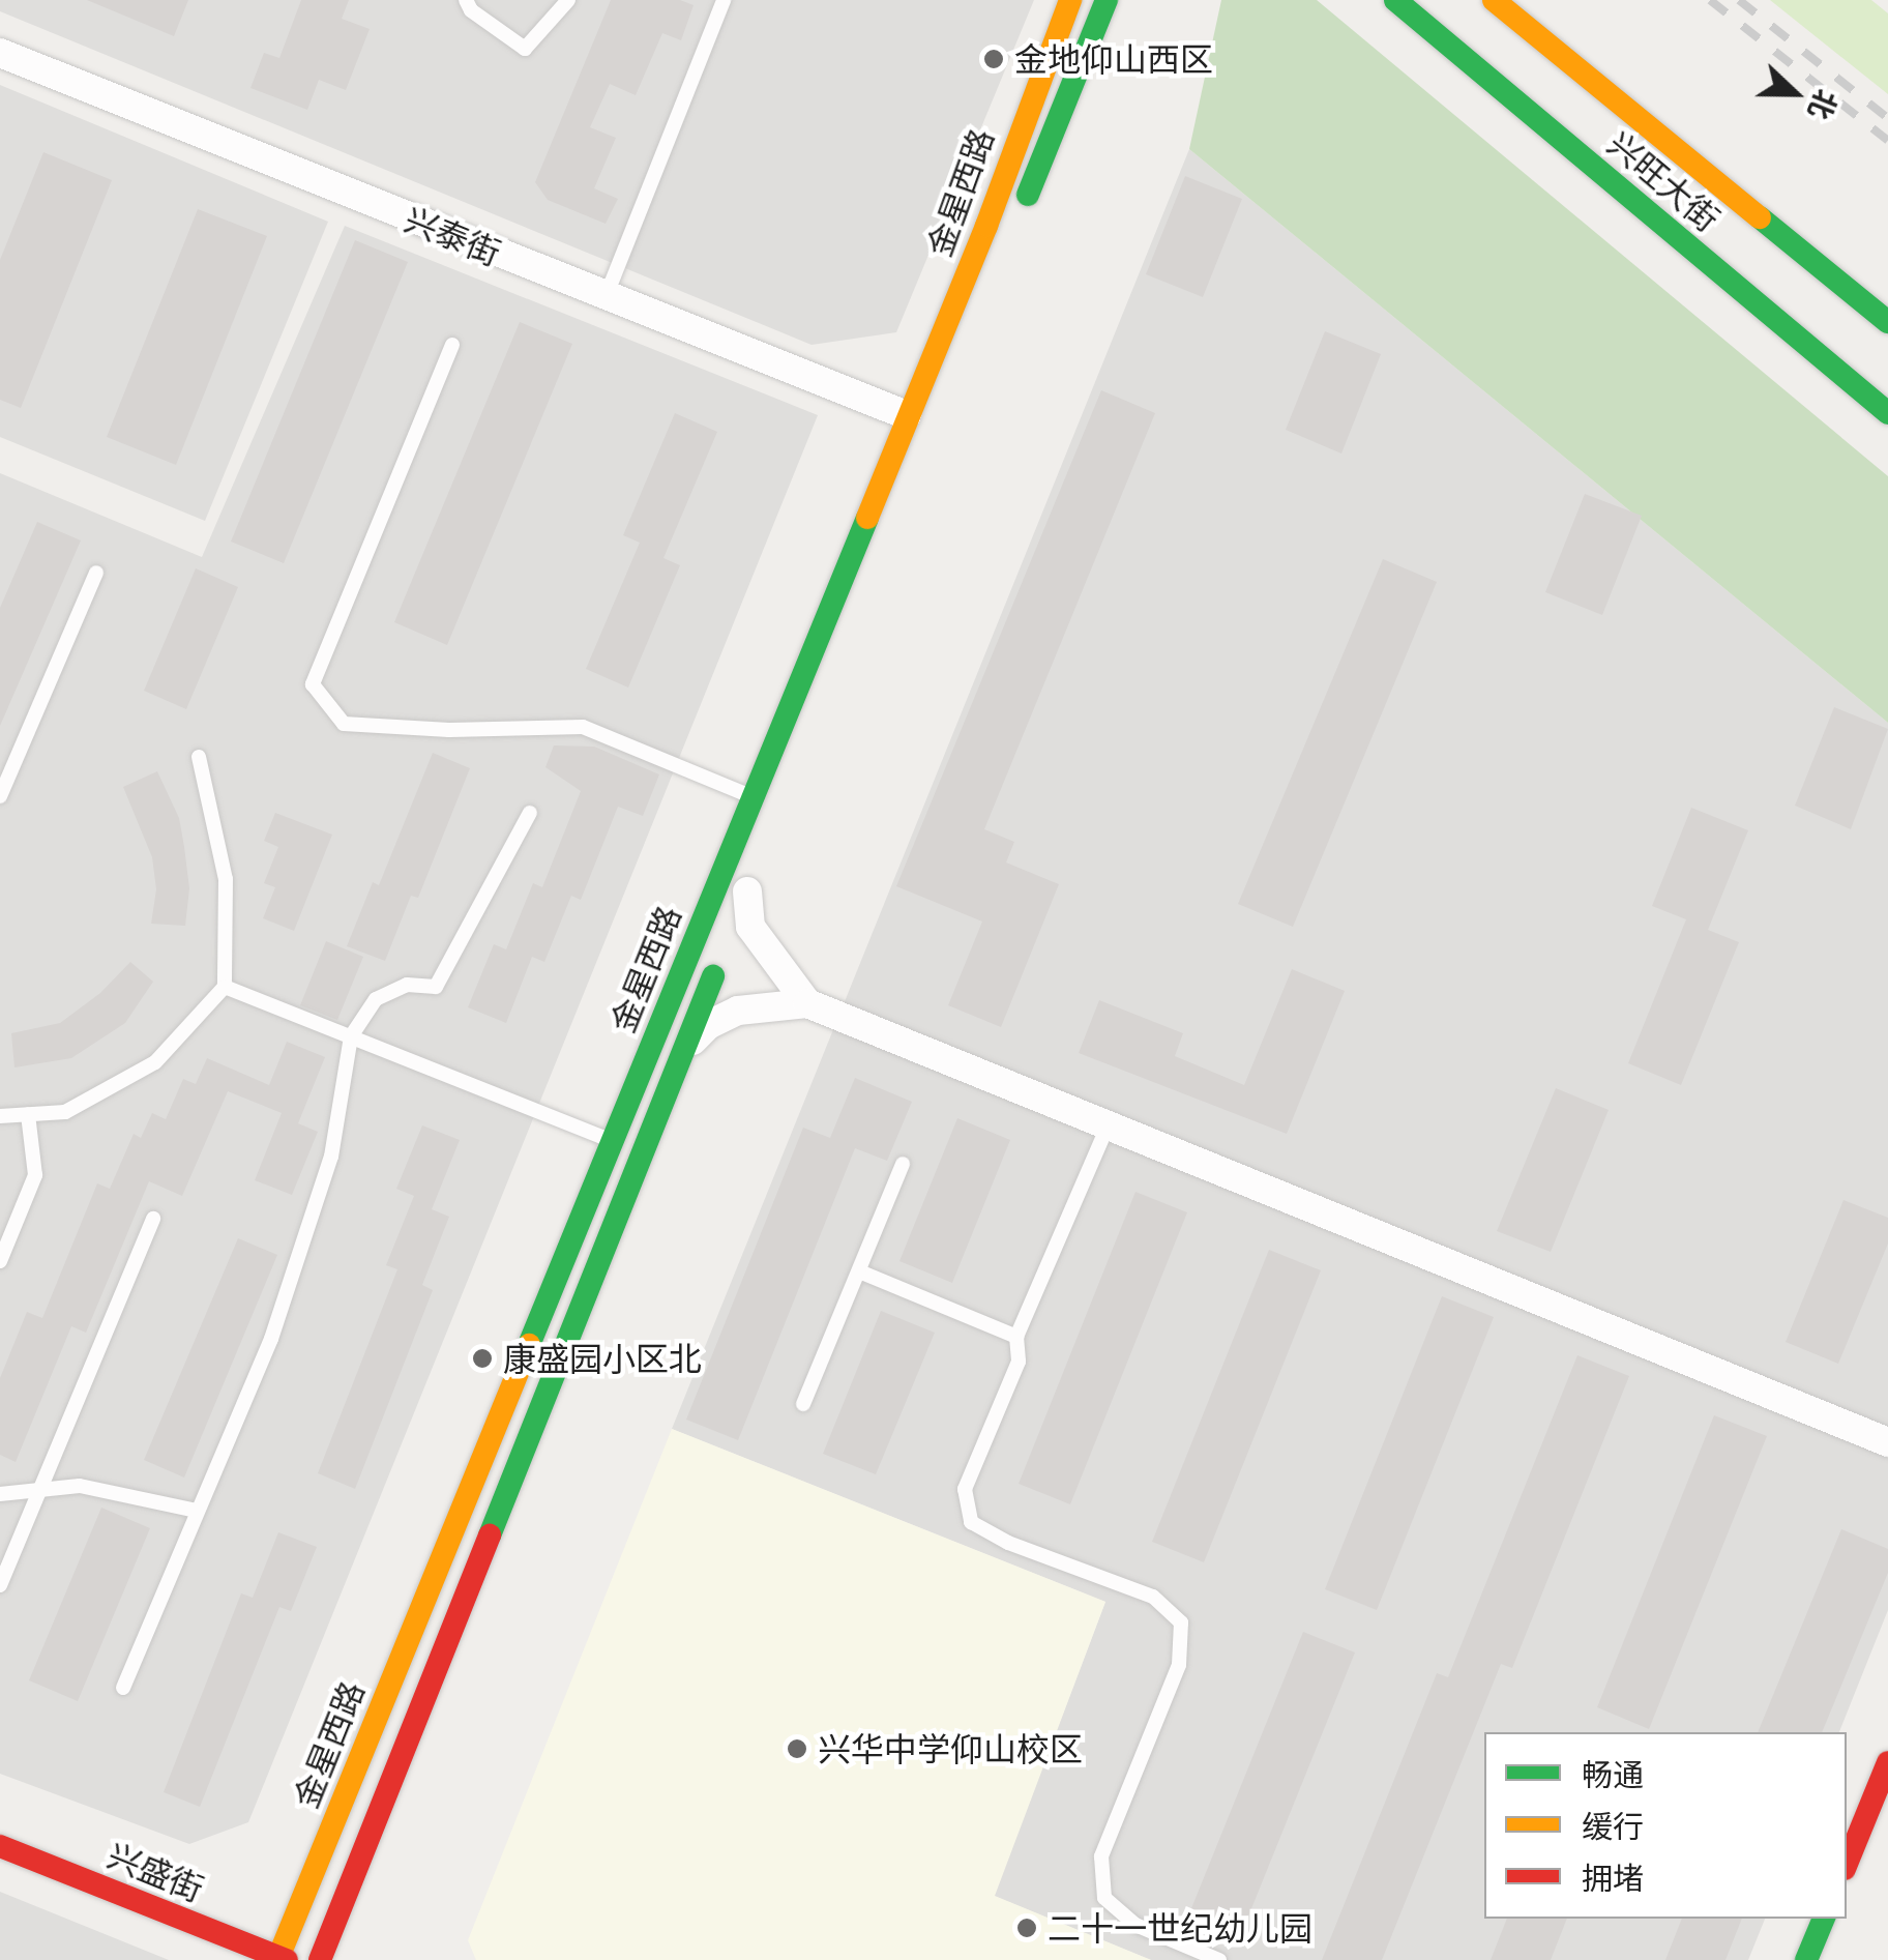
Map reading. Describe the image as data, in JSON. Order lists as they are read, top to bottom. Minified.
{"streets":{"main road":["兴旺大街","金星西路","兴盛街"],"street":["兴泰街"]},"crossings":[["金星西路","兴泰街"],["金星西路","兴盛街"]],"places":["金地仰山西区","康盛园小区北","兴华中学仰山校区","二十一世纪幼儿园"],"legend":["畅通","缓行","拥堵"],"north":"right"}
